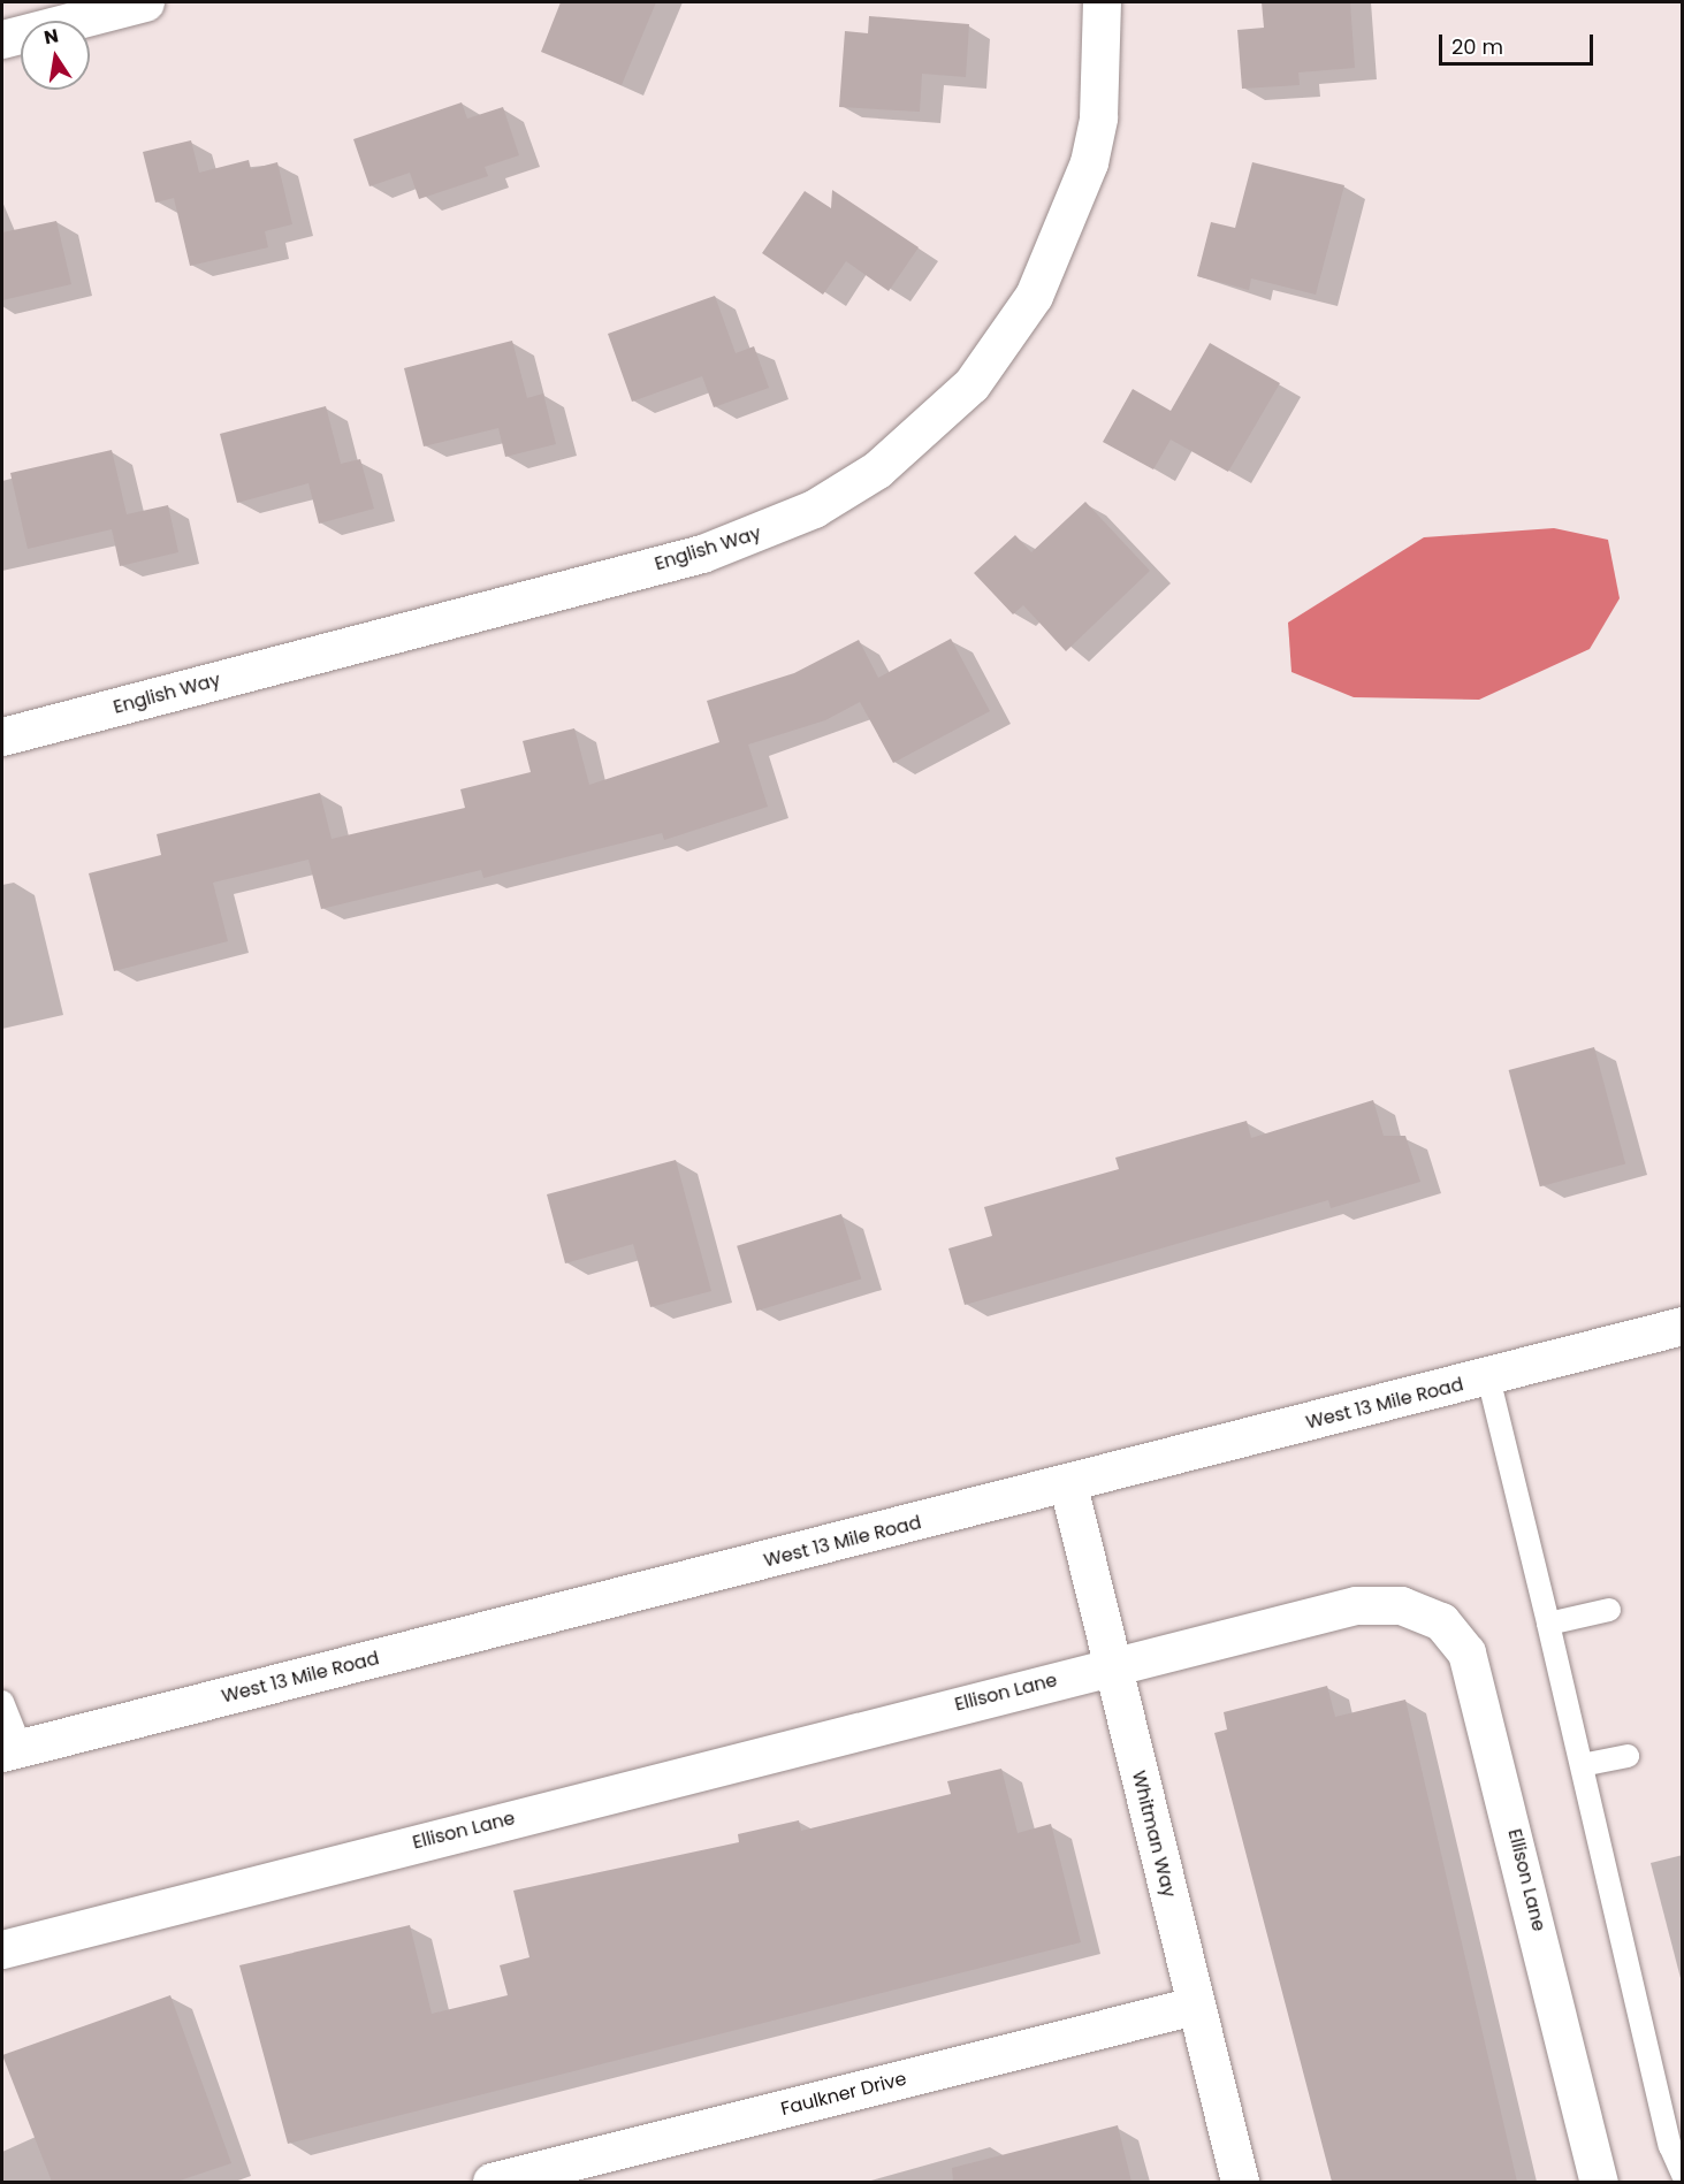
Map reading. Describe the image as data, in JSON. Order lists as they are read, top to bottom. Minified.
{"streets":{"street":["English Way","West 13 Mile Road","Ellison Lane","Whitman Way","Faulkner Drive"]},"crossings":[["West 13 Mile Road","Whitman Way"],["Ellison Lane","Whitman Way"],["Whitman Way","Faulkner Drive"]],"scale_bar":"20 m","north":"top"}
